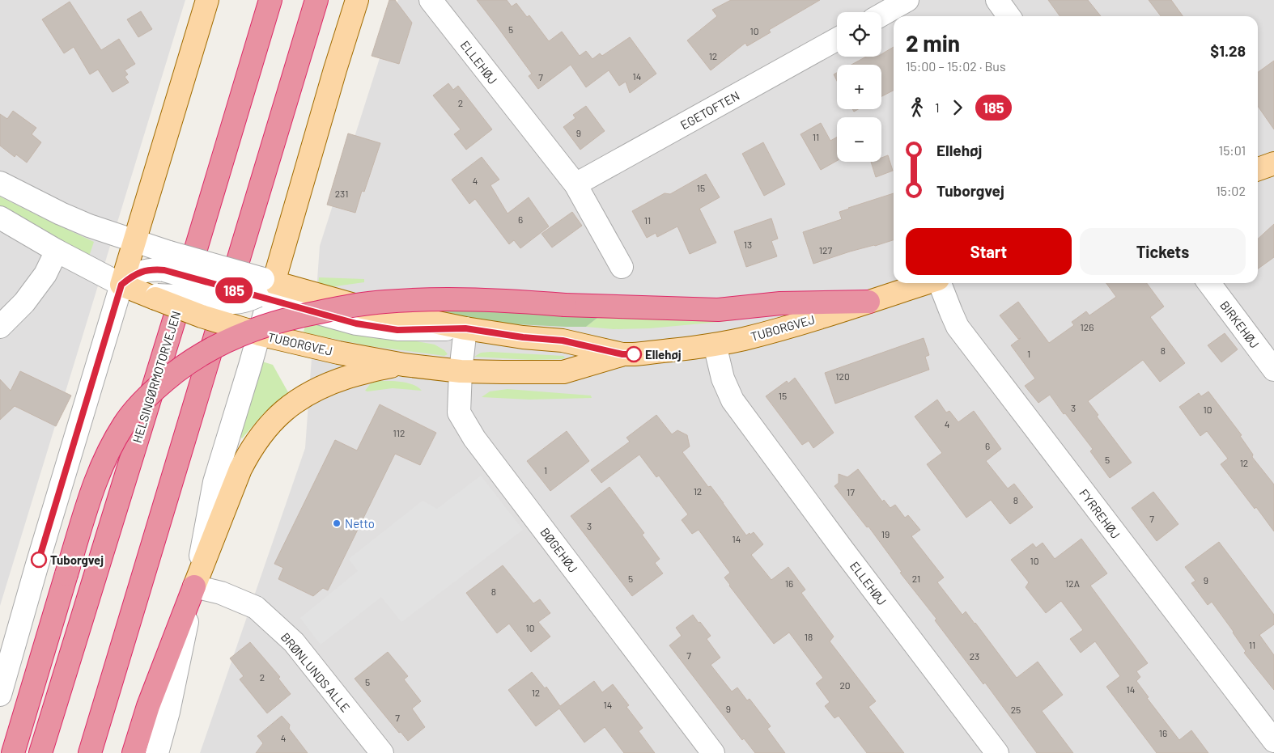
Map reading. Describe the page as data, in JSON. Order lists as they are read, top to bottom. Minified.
{"streets":{"highway":["HELSINGØRMOTORVEJEN"],"main road":["TUBORGVEJ"],"street":["ELLEHØJ","EGETOFTEN","BIRKEHØJ","FYRREHØJ","BØGEHØJ","BRØNLUNDS ALLE"]},"crossings":[["ELLEHØJ","EGETOFTEN"],["ELLEHØJ","TUBORGVEJ"],["TUBORGVEJ","BØGEHØJ"]],"places":["Ellehøj","Netto","Tuborgvej"],"lines":["bus line 185"],"house_numbers":["5","10","12","14","7","2","9","11","4","15","231","6","11","13","127","126","8","1","120","15","3","10","4","112","6","5","12","1","12","17","8","7","3","19","14","10","5","21","9","16","12A","8","10","18","11","7","23","2","5","20","14","12","14","9","25","7","16","4"],"page":{"on_map":"185","map_buttons":["+","−"],"heading":["2 min","15:00 – 15:02 · Bus","$1.28"],"legs":["1","185"],"list":[{"name":"Ellehøj","value":"15:01"},{"name":"Tuborgvej","value":"15:02"}],"buttons":["Start","Tickets"]}}
